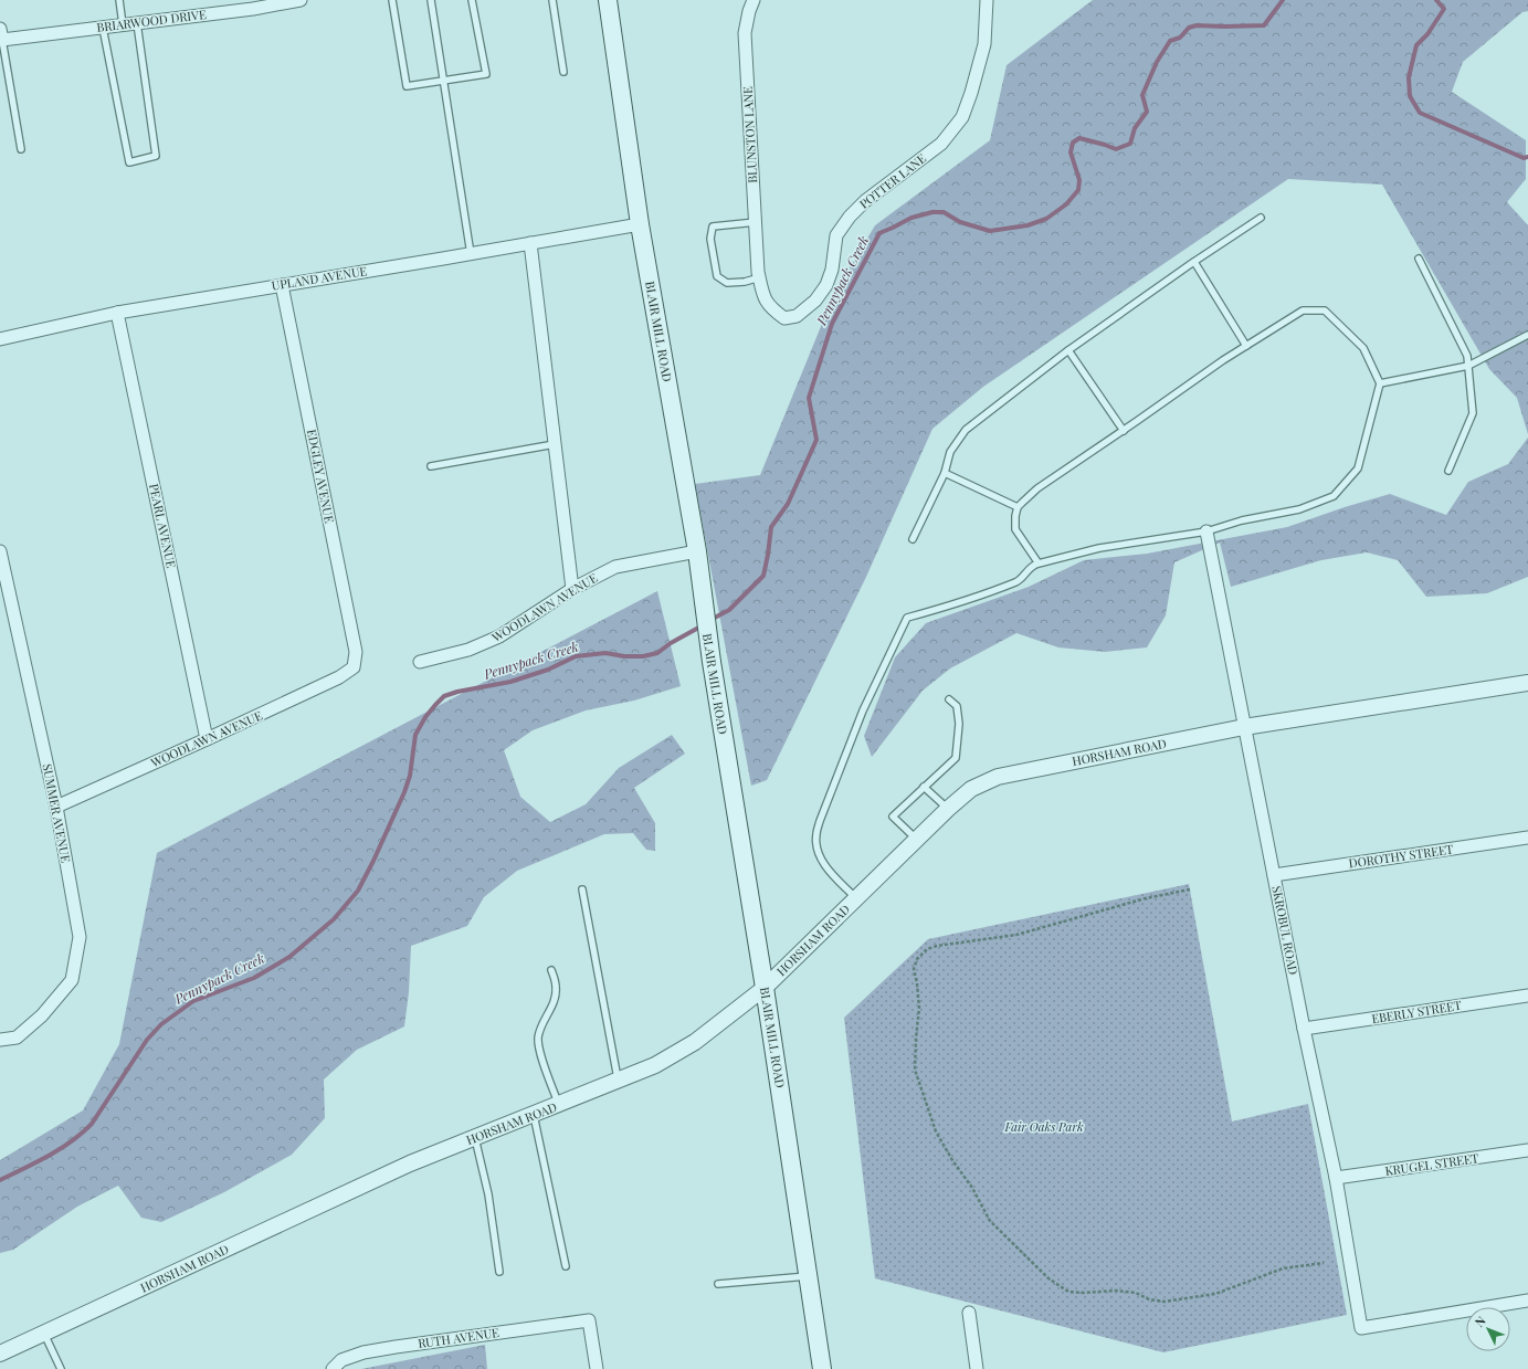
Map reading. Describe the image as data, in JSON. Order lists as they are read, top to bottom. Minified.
{"streets":{"main road":["BLAIR MILL ROAD"],"street":["BRIARWOOD DRIVE","BLUNSTON LANE","POTTER LANE","UPLAND AVENUE","EDGLEY AVENUE","PEARL AVENUE","WOODLAWN AVENUE","HORSHAM ROAD","SUMMER AVENUE","DOROTHY STREET","SKROBUL ROAD","EBERLY STREET","KRUGEL STREET","RUTH AVENUE"]},"crossings":[["BLUNSTON LANE","POTTER LANE"],["UPLAND AVENUE","BLAIR MILL ROAD"],["UPLAND AVENUE","EDGLEY AVENUE"],["UPLAND AVENUE","PEARL AVENUE"],["BLAIR MILL ROAD","WOODLAWN AVENUE"],["BLAIR MILL ROAD","HORSHAM ROAD"],["EDGLEY AVENUE","WOODLAWN AVENUE"],["PEARL AVENUE","WOODLAWN AVENUE"],["WOODLAWN AVENUE","SUMMER AVENUE"],["HORSHAM ROAD","SKROBUL ROAD"],["DOROTHY STREET","SKROBUL ROAD"],["SKROBUL ROAD","EBERLY STREET"],["SKROBUL ROAD","KRUGEL STREET"]],"water":["Pennypack Creek"],"parks":["Fair Oaks Park"],"north":"top left"}
